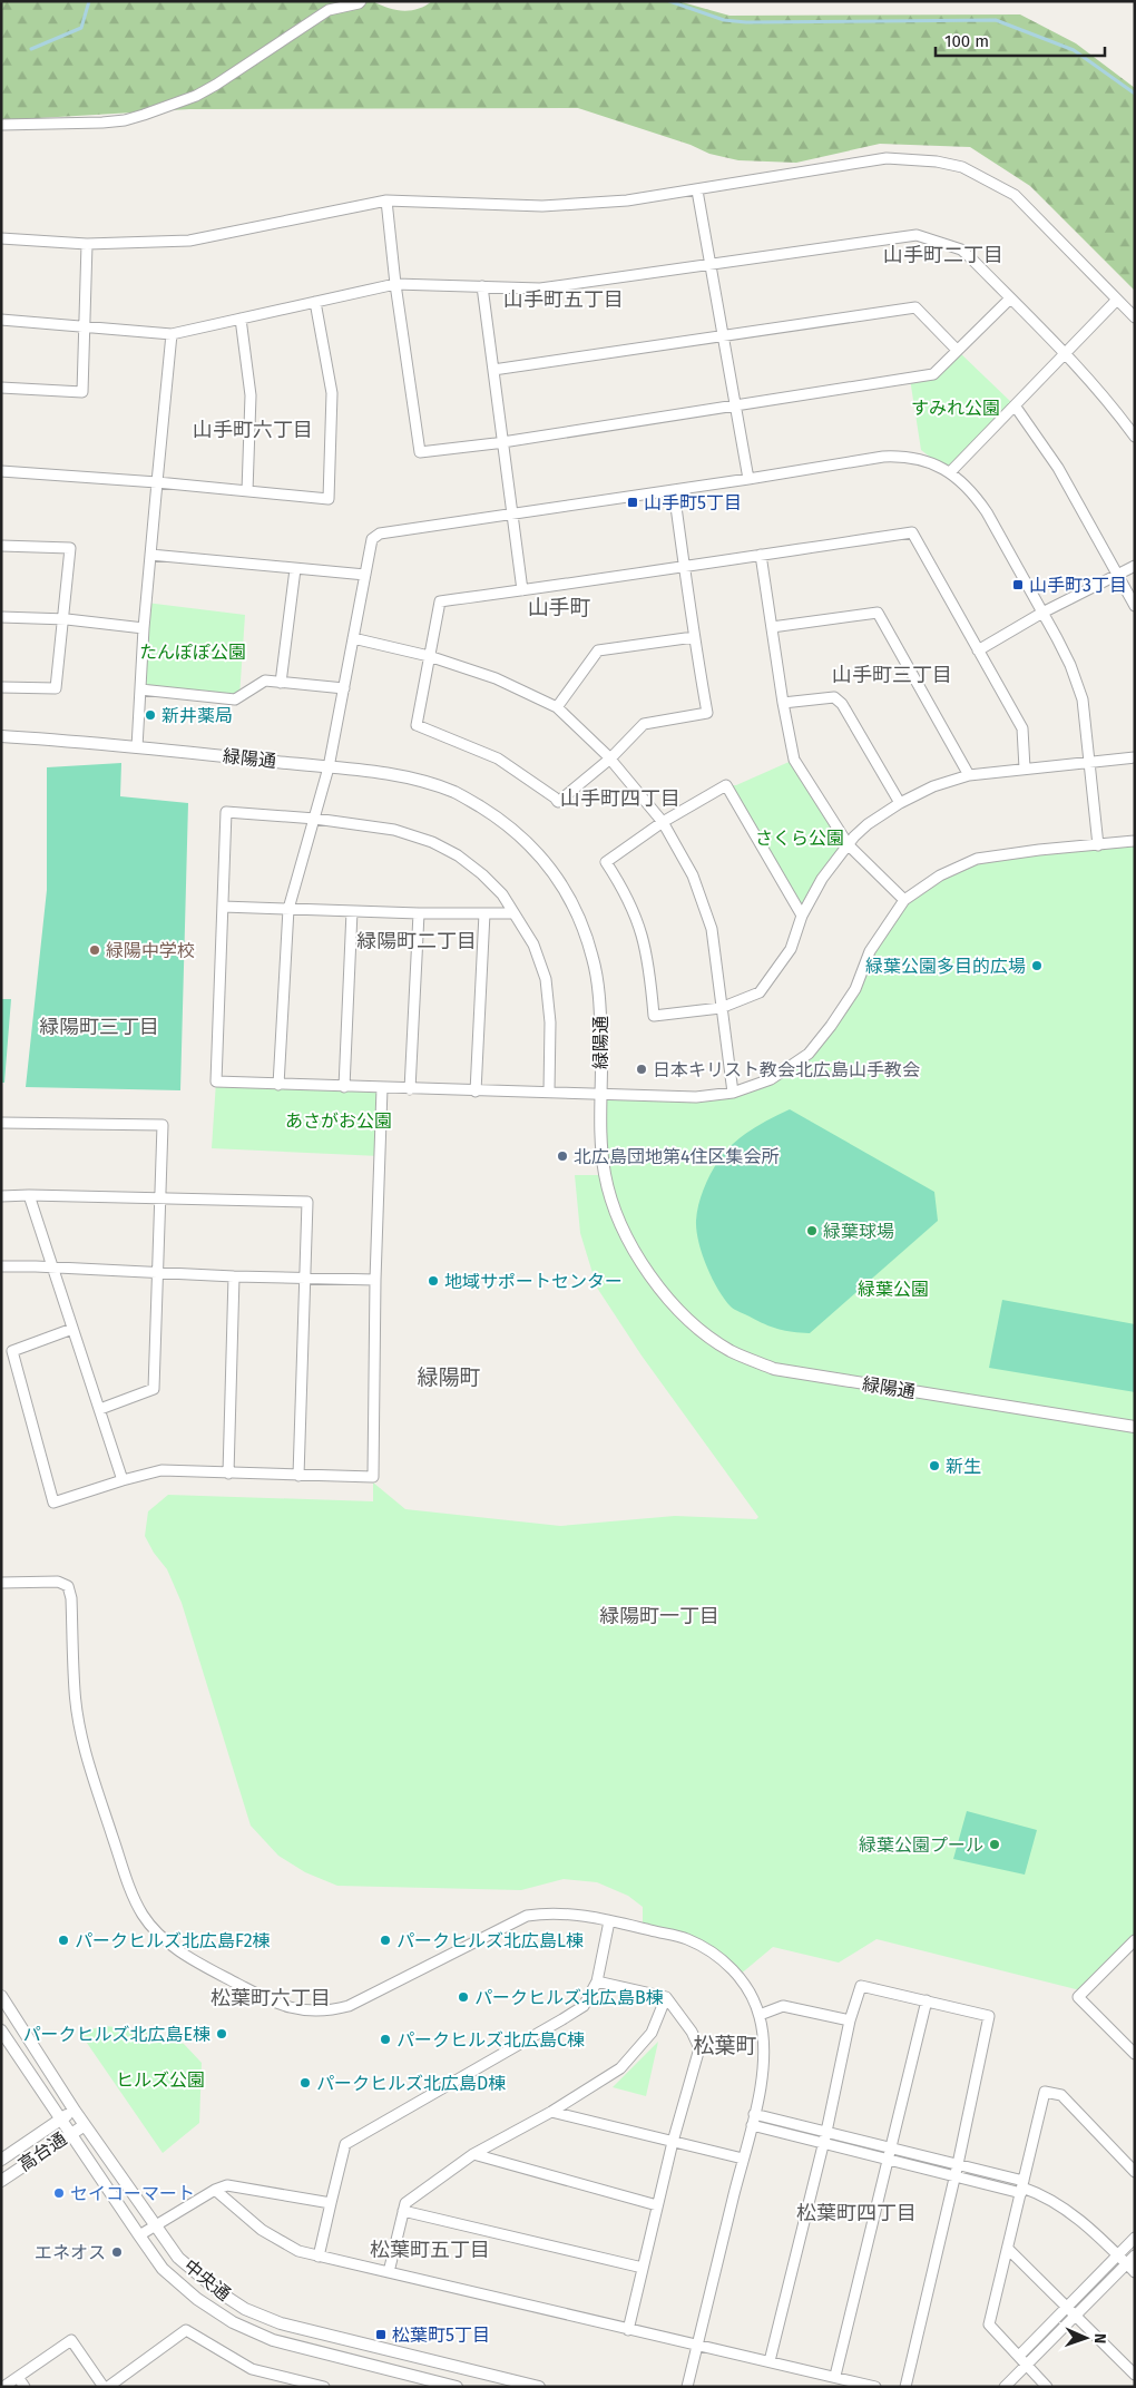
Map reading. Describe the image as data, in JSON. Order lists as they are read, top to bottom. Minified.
{"streets":{"street":["緑陽通","高台通","中央通"]},"crossings":[["高台通","中央通"]],"districts":["山手町二丁目","山手町五丁目","山手町六丁目","山手町","山手町三丁目","山手町四丁目","緑陽町二丁目","緑陽町三丁目","緑陽町","緑陽町一丁目","松葉町六丁目","松葉町","松葉町四丁目","松葉町五丁目"],"parks":["すみれ公園","たんぽぽ公園","さくら公園","あさがお公園","緑葉公園","ヒルズ公園"],"places":{"transit":["山手町5丁目","山手町3丁目","松葉町5丁目"],"other":["新井薬局","緑陽中学校","緑葉公園多目的広場","日本キリスト教会北広島山手教会","北広島団地第4住区集会所","緑葉球場","地域サポートセンター","新生","緑葉公園プール","パークヒルズ北広島F2棟","パークヒルズ北広島L棟","パークヒルズ北広島B棟","パークヒルズ北広島E棟","パークヒルズ北広島C棟","パークヒルズ北広島D棟","セイコーマート","エネオス"]},"scale_bar":"100 m","north":"right"}
